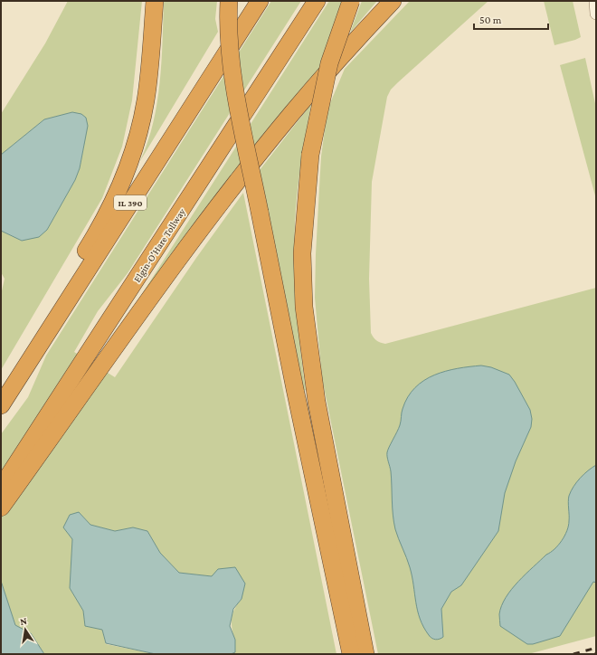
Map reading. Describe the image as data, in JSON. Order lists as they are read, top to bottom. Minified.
{"streets":{"highway":["IL 390","Elgin-O'Hare Tollway"]},"scale_bar":"50 m","north":"top"}
